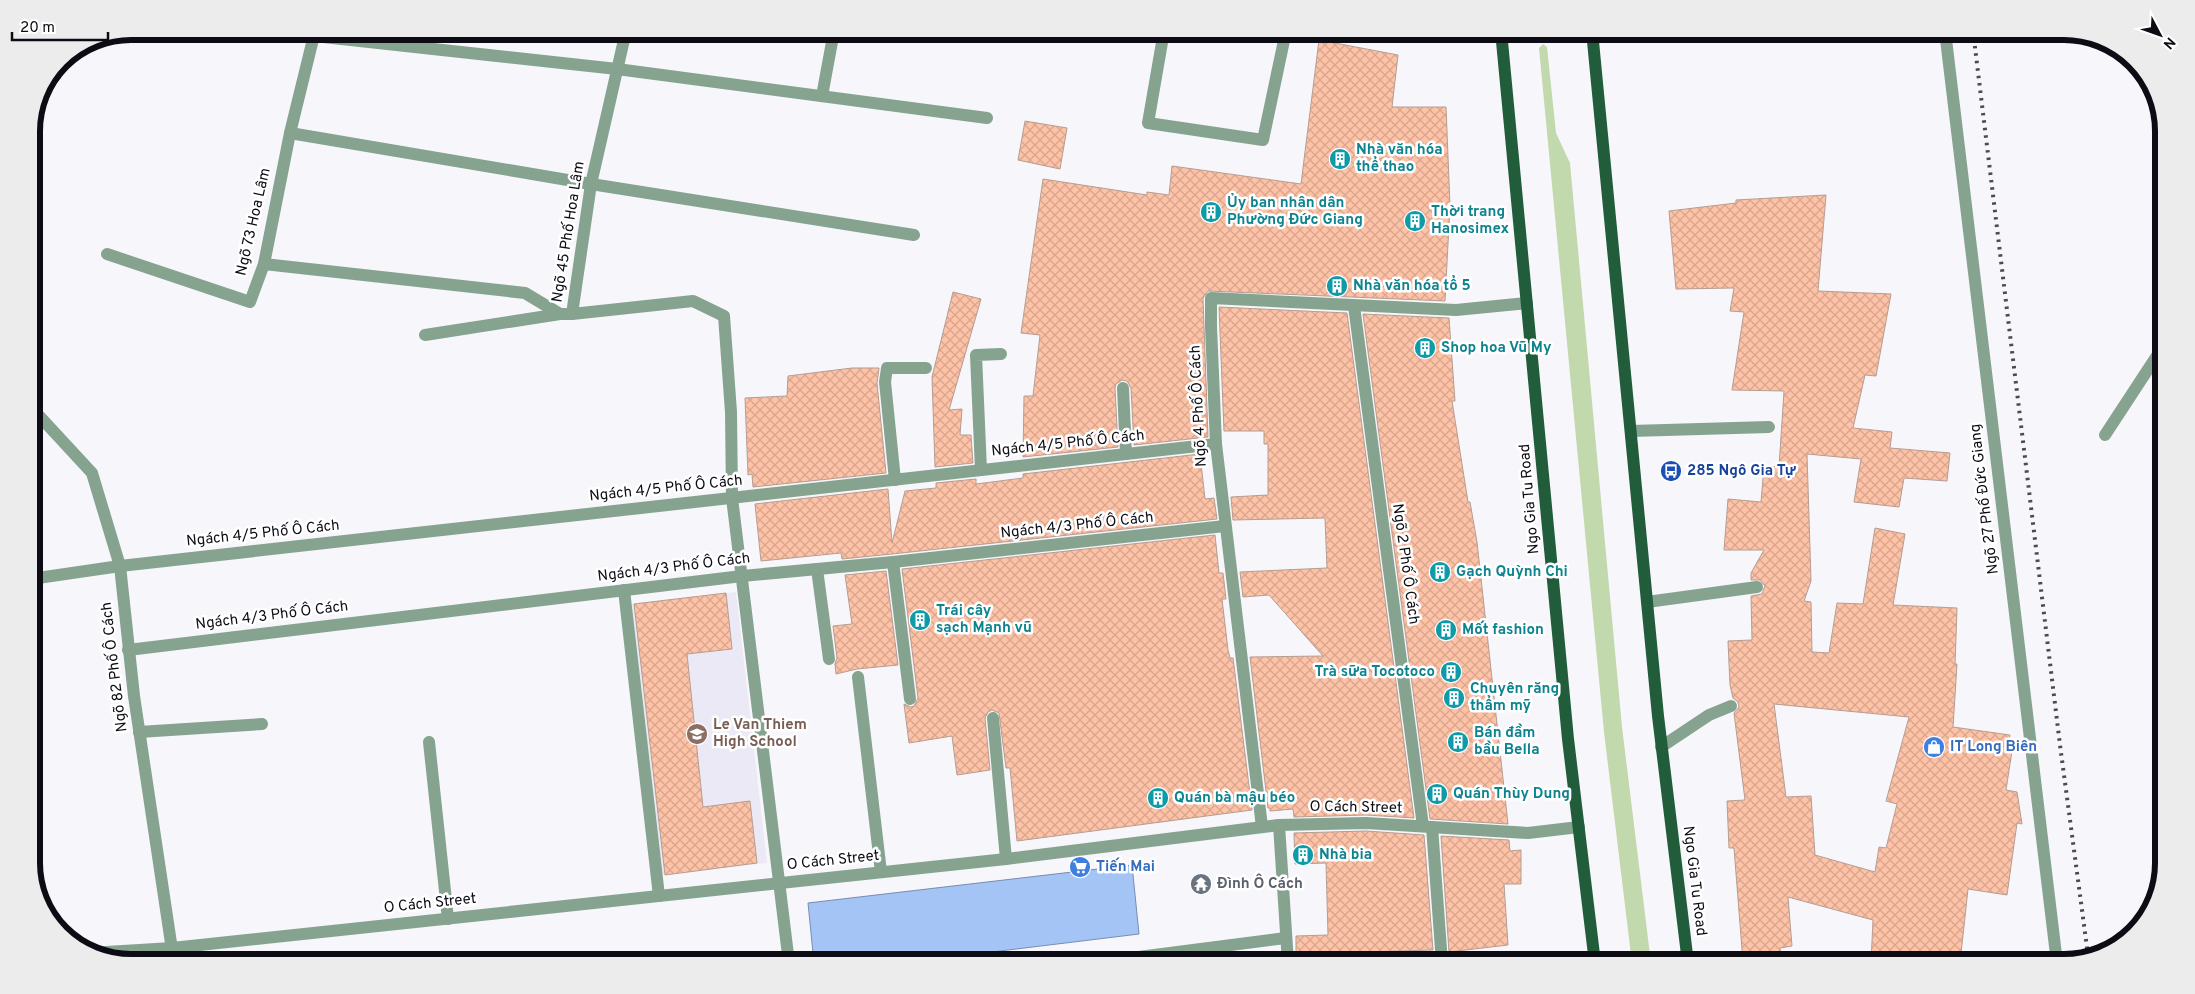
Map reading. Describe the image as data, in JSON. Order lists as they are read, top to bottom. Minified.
{"streets":{"main road":["Ngo Gia Tu Road"],"street":["Ngõ 73 Hoa Lâm","Ngõ 45 Phố Hoa Lâm","Ngõ 4 Phố Ô Cách","Ngách 4/5 Phố Ô Cách","Ngõ 27 Phố Đức Giang","Ngách 4/3 Phố Ô Cách","Ngõ 2 Phố Ô Cách","Ngõ 82 Phố Ô Cách","O Cách Street"]},"crossings":[["Ngõ 45 Phố Hoa Lâm","Ngách 4/5 Phố Ô Cách"],["Ngõ 4 Phố Ô Cách","Ngách 4/5 Phố Ô Cách"],["Ngõ 4 Phố Ô Cách","Ngo Gia Tu Road"],["Ngõ 4 Phố Ô Cách","Ngách 4/3 Phố Ô Cách"],["Ngõ 4 Phố Ô Cách","Ngõ 2 Phố Ô Cách"],["Ngõ 4 Phố Ô Cách","O Cách Street"],["Ngách 4/5 Phố Ô Cách","Ngõ 82 Phố Ô Cách"],["Ngo Gia Tu Road","O Cách Street"],["Ngách 4/3 Phố Ô Cách","Ngõ 82 Phố Ô Cách"],["Ngõ 2 Phố Ô Cách","O Cách Street"],["Ngõ 82 Phố Ô Cách","O Cách Street"]],"places":{"building":["Nhà văn hóa thể thao","Ủy ban nhân dân Phường Đức Giang","Thời trang Hanosimex","Nhà văn hóa tổ 5","Shop hoa Vũ My","Gạch Quỳnh Chi","Trái cây sạch Mạnh vũ","Mốt fashion","Trà sữa Tocotoco","Chuyên răng thẩm mỹ","Bán đầm bầu Bella","Quán Thùy Dung","Quán bà mậu béo","Nhà bia"],"bus stop":["285 Ngô Gia Tự"],"school or university":["Le Van Thiem High School"],"shop":["IT Long Biên"],"supermarket":["Tiến Mai"],"temple":["Đình Ô Cách"]},"scale_bar":"20 m","north":"bottom right"}
